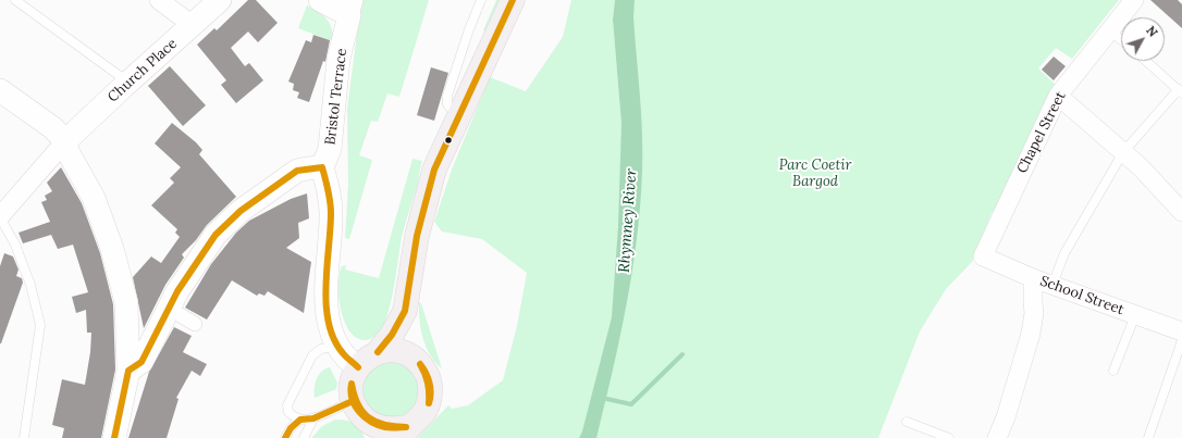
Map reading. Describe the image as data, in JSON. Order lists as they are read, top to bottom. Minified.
{"streets":{"street":["Church Place","Bristol Terrace","Chapel Street","School Street"]},"crossings":[["Chapel Street","School Street"]],"water":["Rhymney River"],"parks":["Parc Coetir Bargod"],"north":"top right"}
